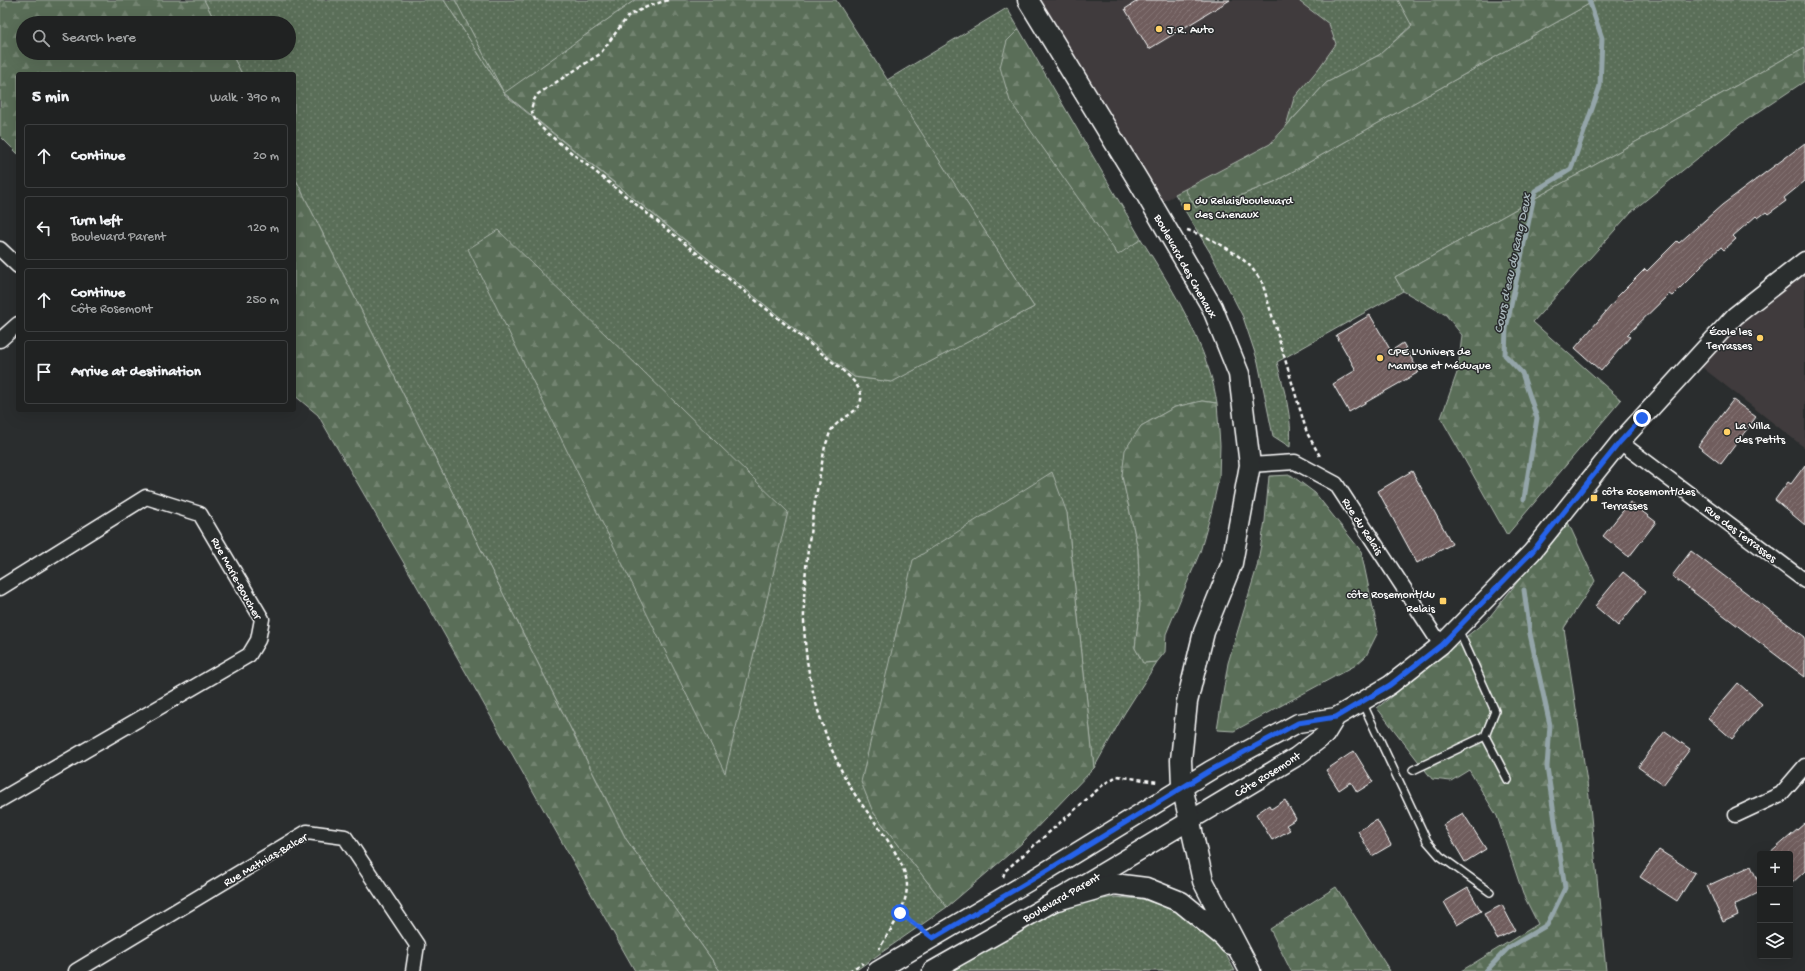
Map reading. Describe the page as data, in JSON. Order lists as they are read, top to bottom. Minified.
{"streets":{"main road":["Boulevard des Chenaux"],"street":["Rue du Relais","Rue des Terrasses","Rue Marie-Boucher","Côte Rosemont","Rue Mathias-Balcer","Boulevard Parent"]},"crossings":[["Boulevard des Chenaux","Rue du Relais"],["Boulevard des Chenaux","Côte Rosemont"],["Boulevard des Chenaux","Boulevard Parent"],["Rue du Relais","Côte Rosemont"],["Rue des Terrasses","Côte Rosemont"],["Côte Rosemont","Boulevard Parent"]],"water":["Cours d'eau du Rang Deux"],"places":{"other":["J.R. Auto","École les Terrasses","CPE L'Univers de Mamuse et Méduque","La Villa des Petits"],"transit":["du Relais/boulevard des Chenaux","côte Rosemont/des Terrasses","côte Rosemont/du Relais"]},"page":{"search":"Search here","heading":["5 min","Walk · 390 m"],"list":[["Continue","20 m"],["Turn left","Boulevard Parent","120 m"],["Continue","Côte Rosemont","250 m"],"Arrive at destination"],"map_buttons":["+","−"]}}
